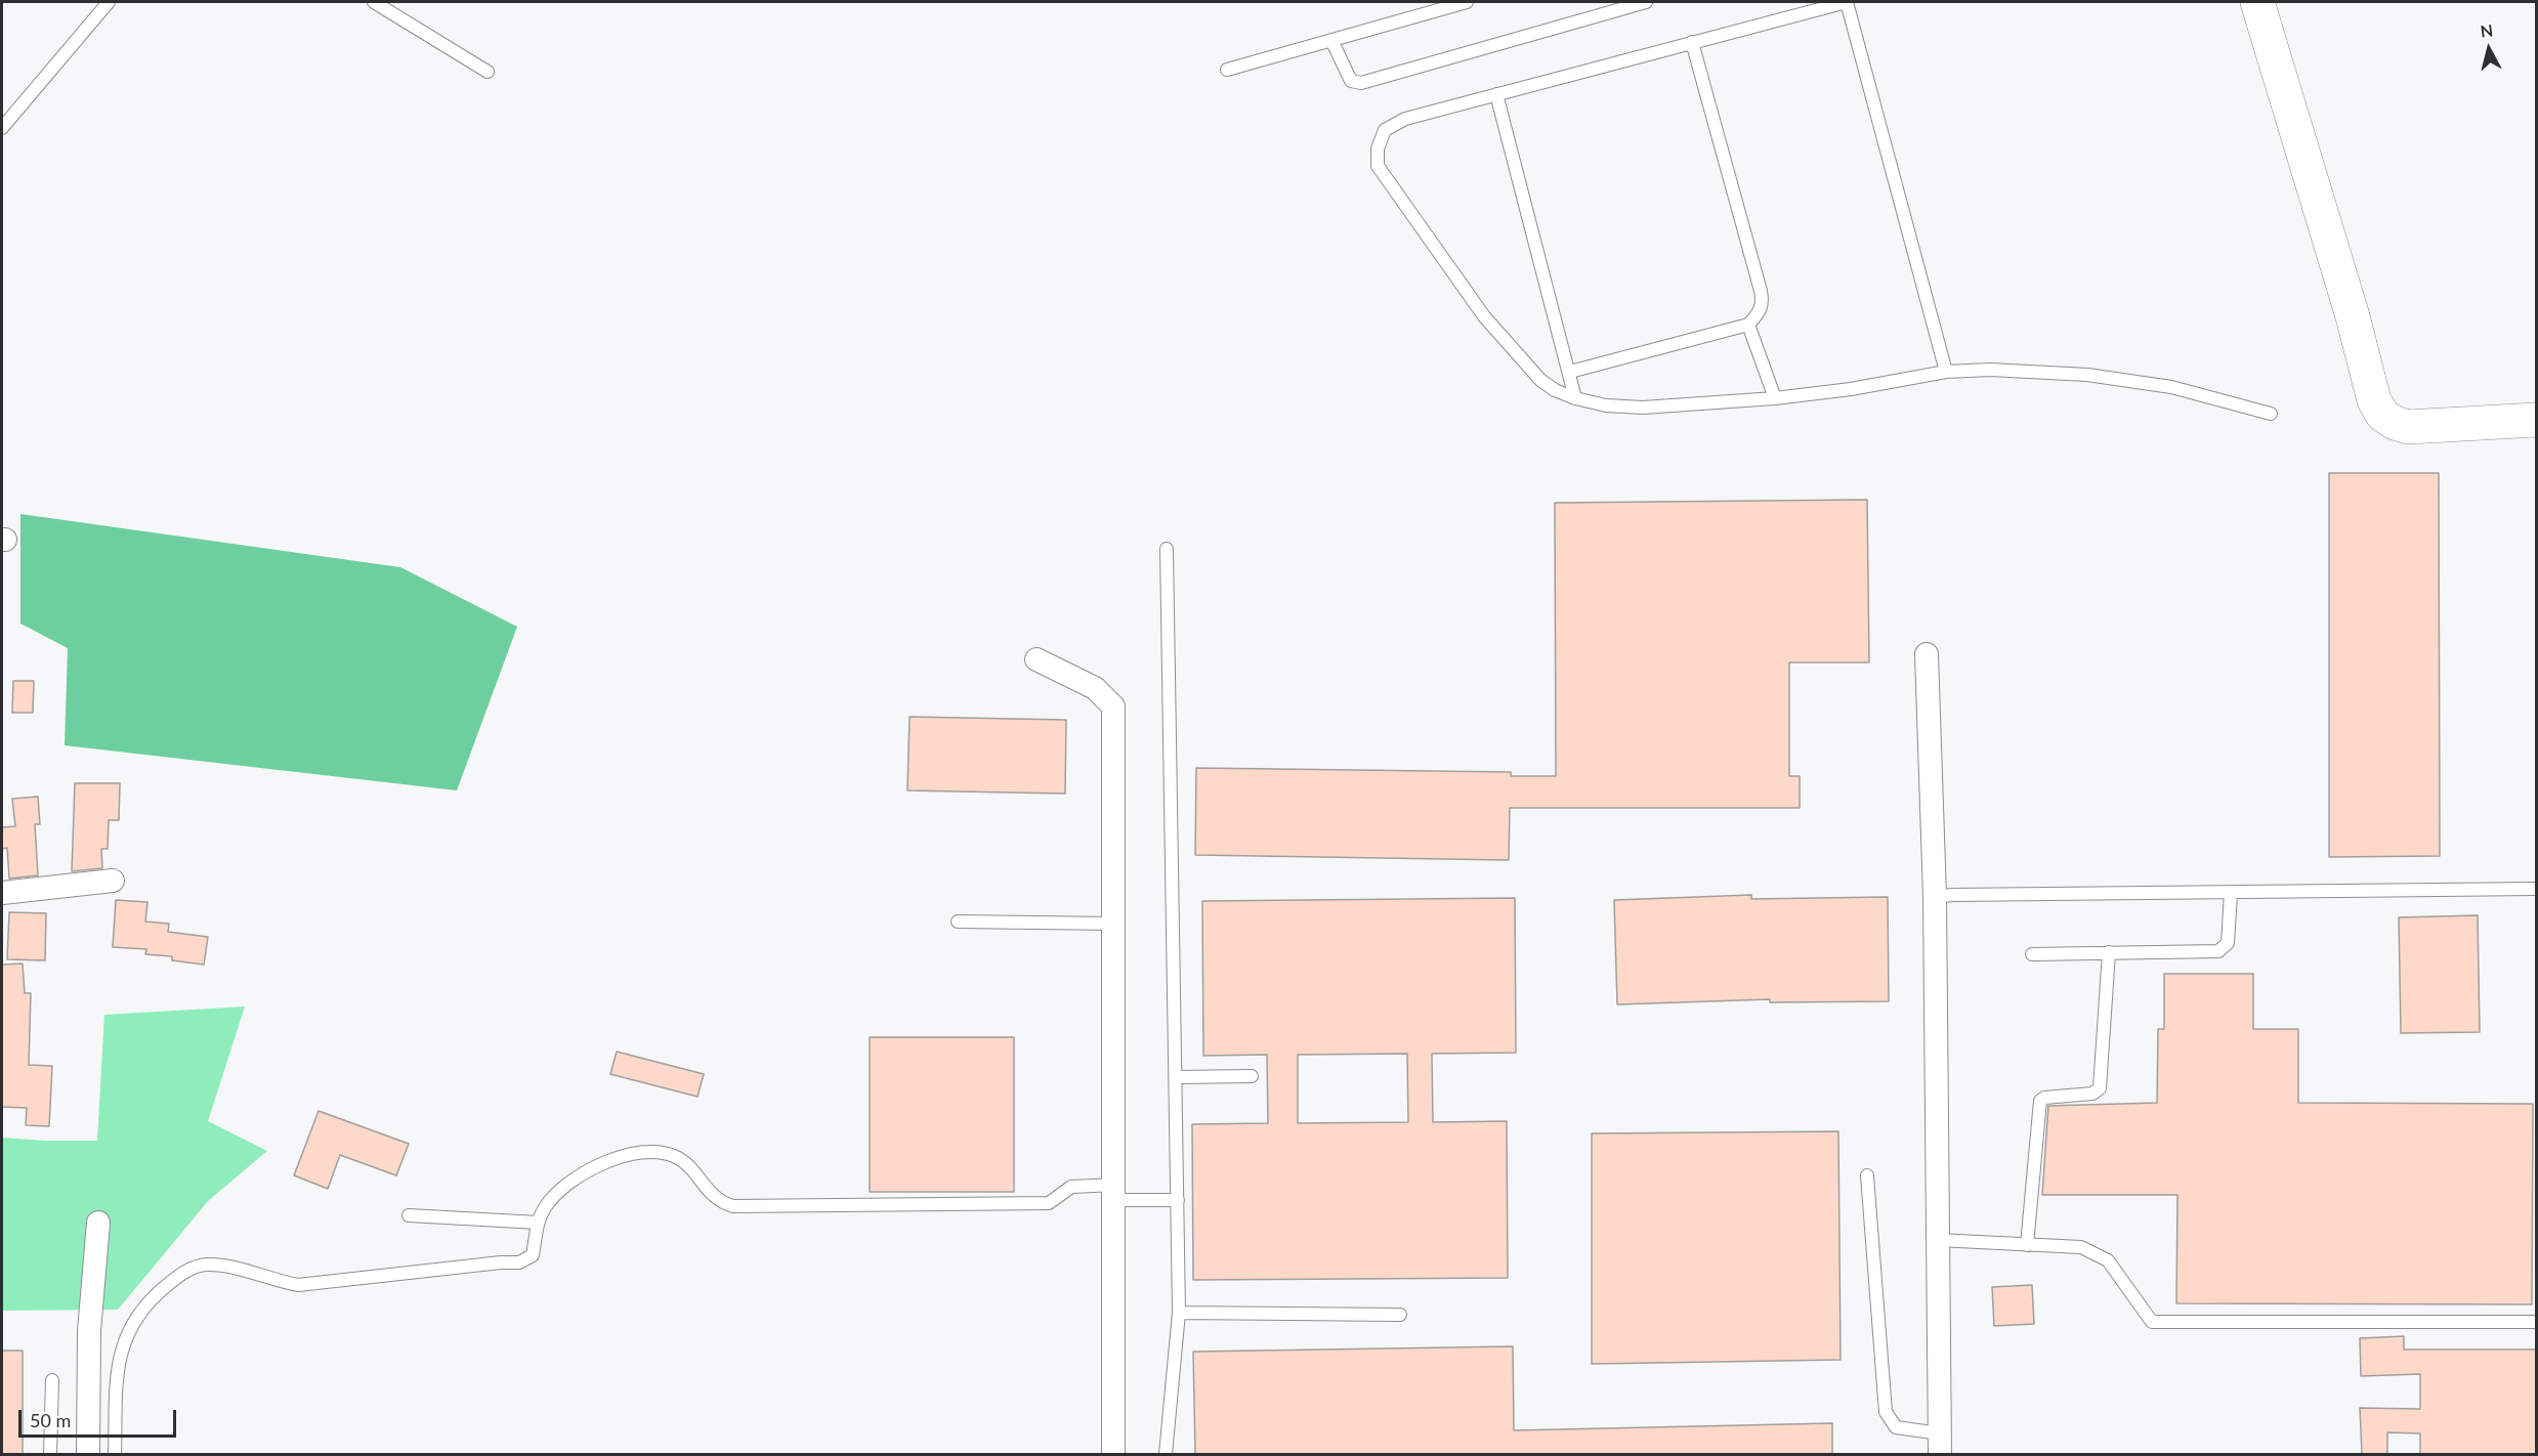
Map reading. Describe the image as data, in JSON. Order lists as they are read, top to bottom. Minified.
{"scale_bar":"50 m","north":"top"}
